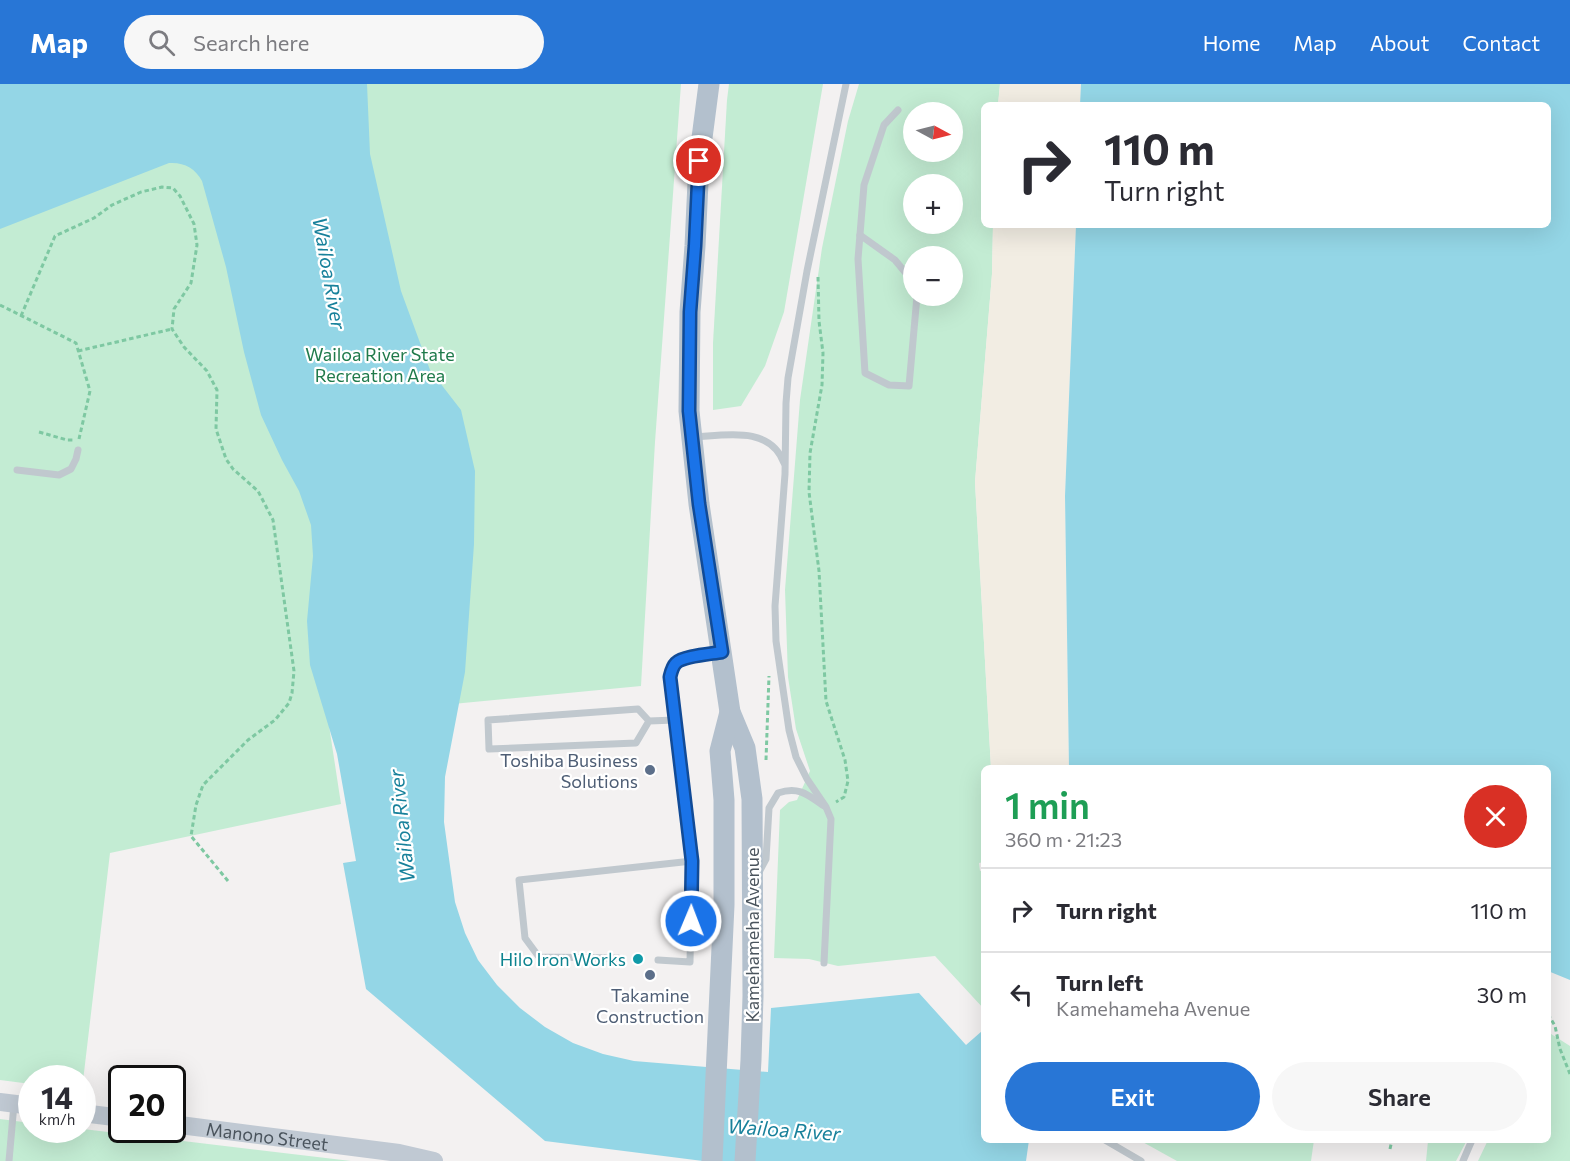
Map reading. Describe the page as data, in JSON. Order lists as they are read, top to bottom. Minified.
{"streets":{"main road":["Kamehameha Avenue"],"street":["Manono Street"]},"water":["Wailoa River"],"parks":["Wailoa River State Recreation Area"],"places":["Toshiba Business Solutions","Hilo Iron Works","Takamine Construction"],"north":"right","page":{"header":"Map","search":"Search here","nav":["Home","Map","About","Contact"],"map_buttons":["+","−"],"turn":["110 m","Turn right"],"heading":["1 min","360 m · 21:23"],"list":[{"name":"Turn right","value":"110 m"},{"name":"Turn left","note":"Kamehameha Avenue","value":"30 m"}],"buttons":["Exit","Share"],"speed":"14 km/h","limit":"20"}}
